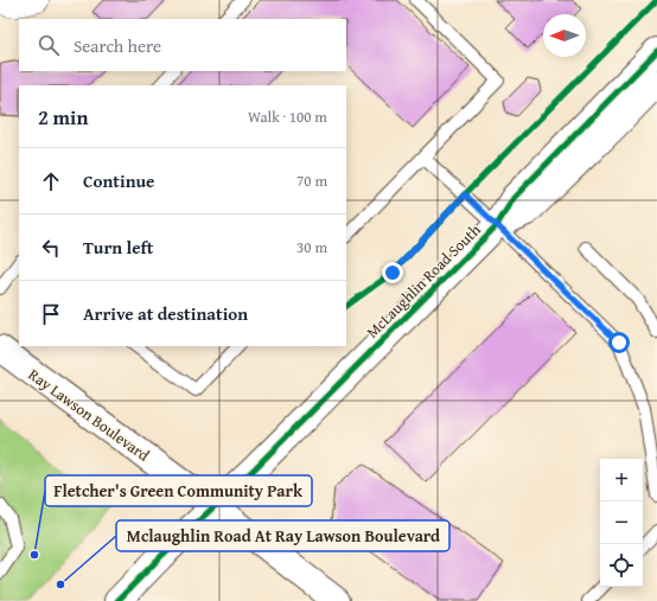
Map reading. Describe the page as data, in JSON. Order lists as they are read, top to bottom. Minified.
{"streets":{"street":["McLaughlin Road South","Ray Lawson Boulevard"]},"crossings":[["McLaughlin Road South","Ray Lawson Boulevard"]],"places":["Fletcher's Green Community Park","Mclaughlin Road At Ray Lawson Boulevard"],"north":"left","page":{"search":"Search here","heading":["2 min","Walk · 100 m"],"list":[["Continue","70 m"],["Turn left","30 m"],"Arrive at destination"],"map_buttons":["+","−"]}}
